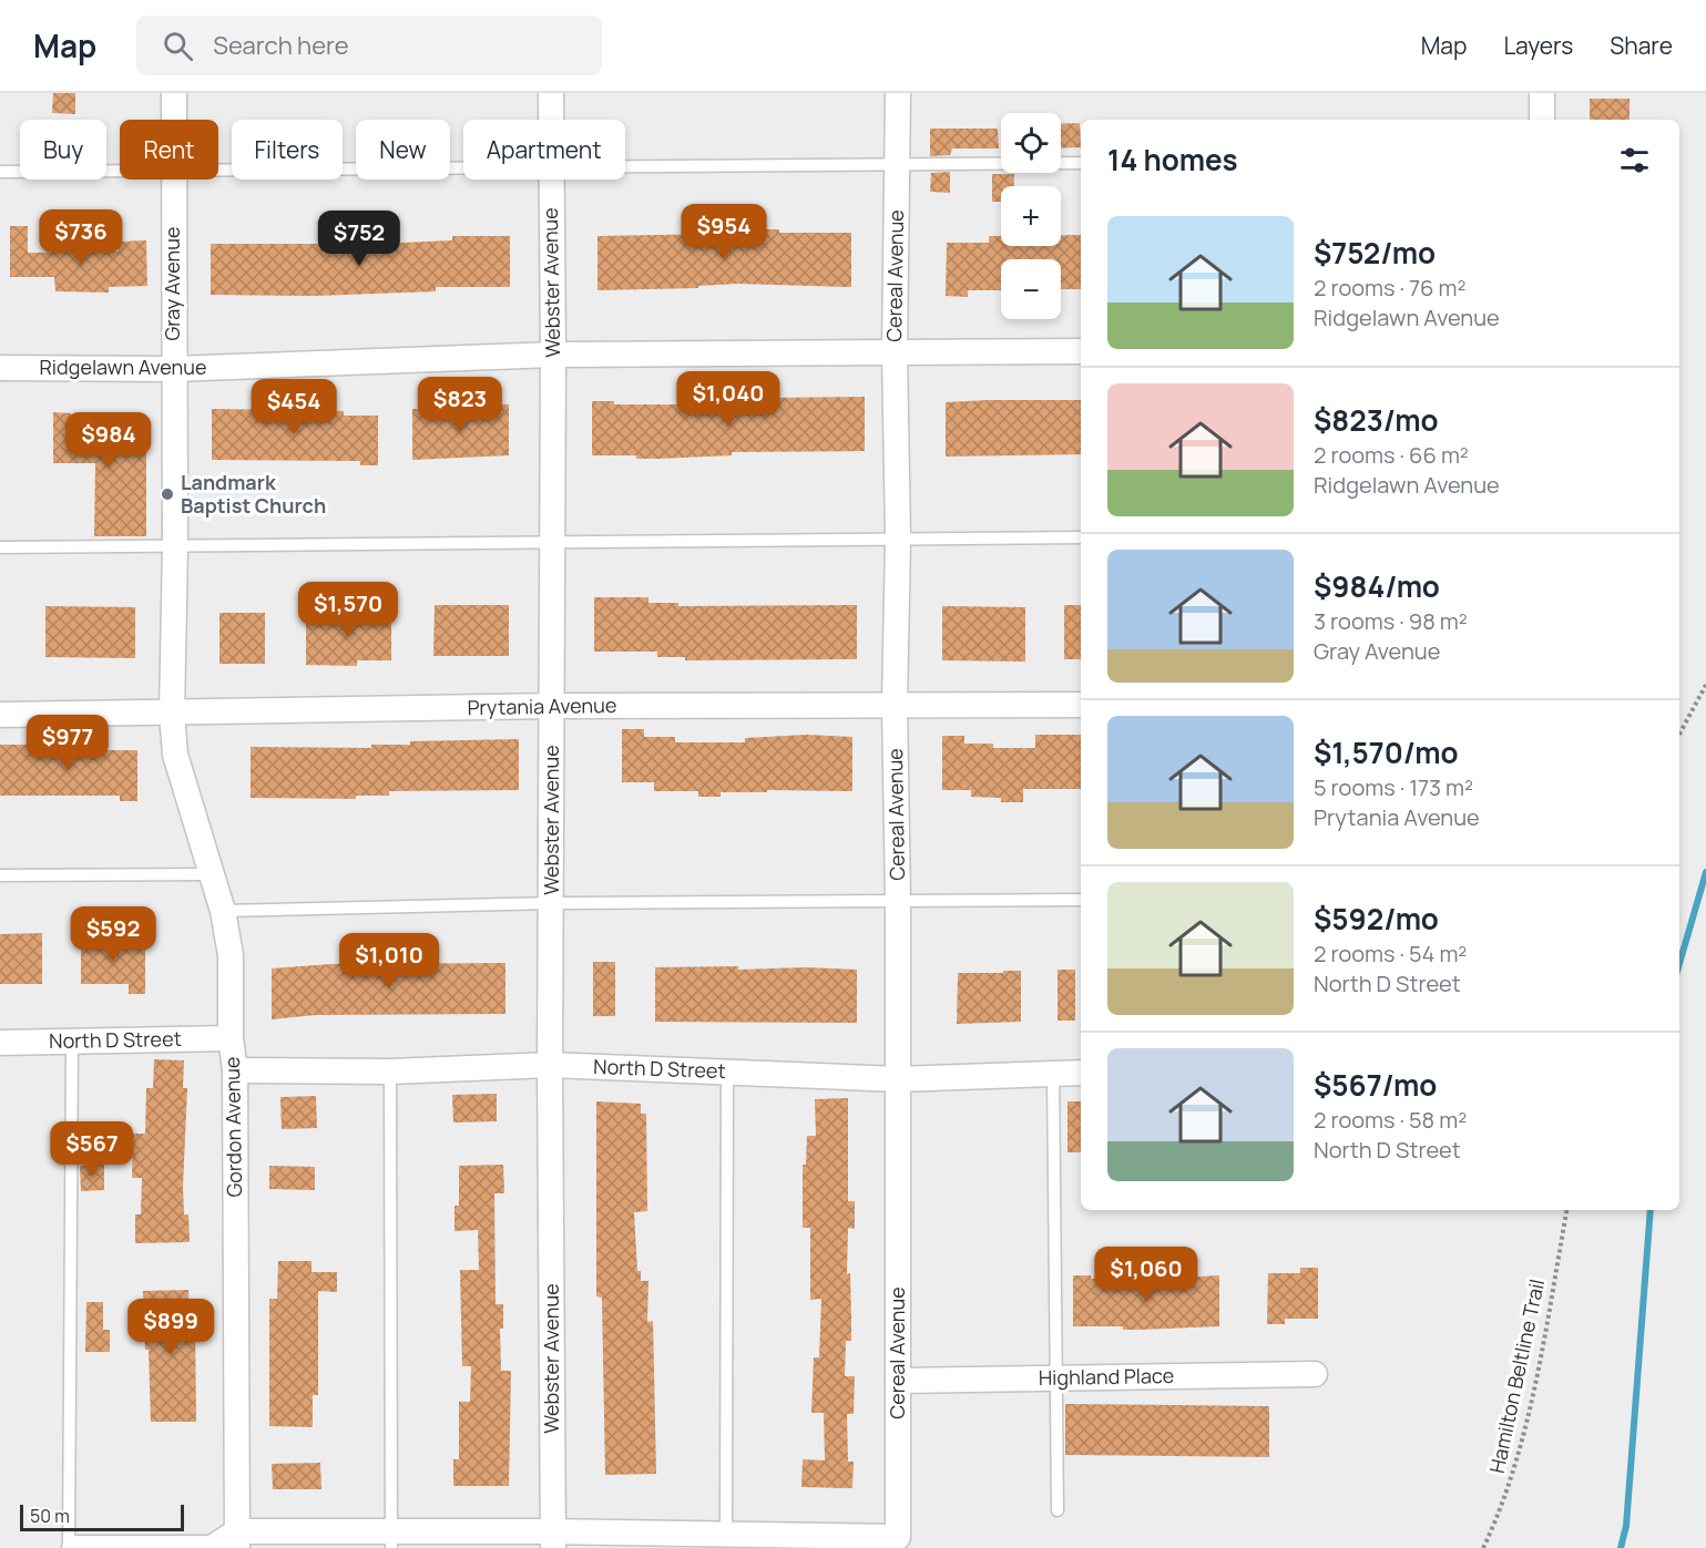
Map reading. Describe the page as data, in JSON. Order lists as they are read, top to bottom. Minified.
{"streets":{"street":["Cereal Avenue","Webster Avenue","Gray Avenue","Ridgelawn Avenue","Prytania Avenue","North D Street","Gordon Avenue","Highland Place"],"path":["Hamilton Beltline Trail"]},"crossings":[["Cereal Avenue","Ridgelawn Avenue"],["Cereal Avenue","Prytania Avenue"],["Cereal Avenue","North D Street"],["Cereal Avenue","Highland Place"],["Webster Avenue","Ridgelawn Avenue"],["Webster Avenue","Prytania Avenue"],["Webster Avenue","North D Street"],["Gray Avenue","Ridgelawn Avenue"],["Gray Avenue","Prytania Avenue"],["Gray Avenue","Gordon Avenue"],["Prytania Avenue","Gordon Avenue"],["North D Street","Gordon Avenue"]],"places":["Landmark Baptist Church"],"scale_bar":"50 m","page":{"header":"Map","search":"Search here","nav":["Map","Layers","Share"],"map_buttons":["+","−"],"chip":["Buy","Rent","Filters","New","Apartment"],"heading":"14 homes","list":[{"name":"$752/mo","note":"2 rooms · 76 m² · Ridgelawn Avenue"},{"name":"$823/mo","note":"2 rooms · 66 m² · Ridgelawn Avenue"},{"name":"$984/mo","note":"3 rooms · 98 m² · Gray Avenue"},{"name":"$1,570/mo","note":"5 rooms · 173 m² · Prytania Avenue"},{"name":"$592/mo","note":"2 rooms · 54 m² · North D Street"},{"name":"$567/mo","note":"2 rooms · 58 m² · North D Street"}],"price":["$954","$736","$752","$1,040","$823","$454","$984","$1,570","$977","$592","$1,010","$567","$1,060","$899"],"scale":"50 m"}}
